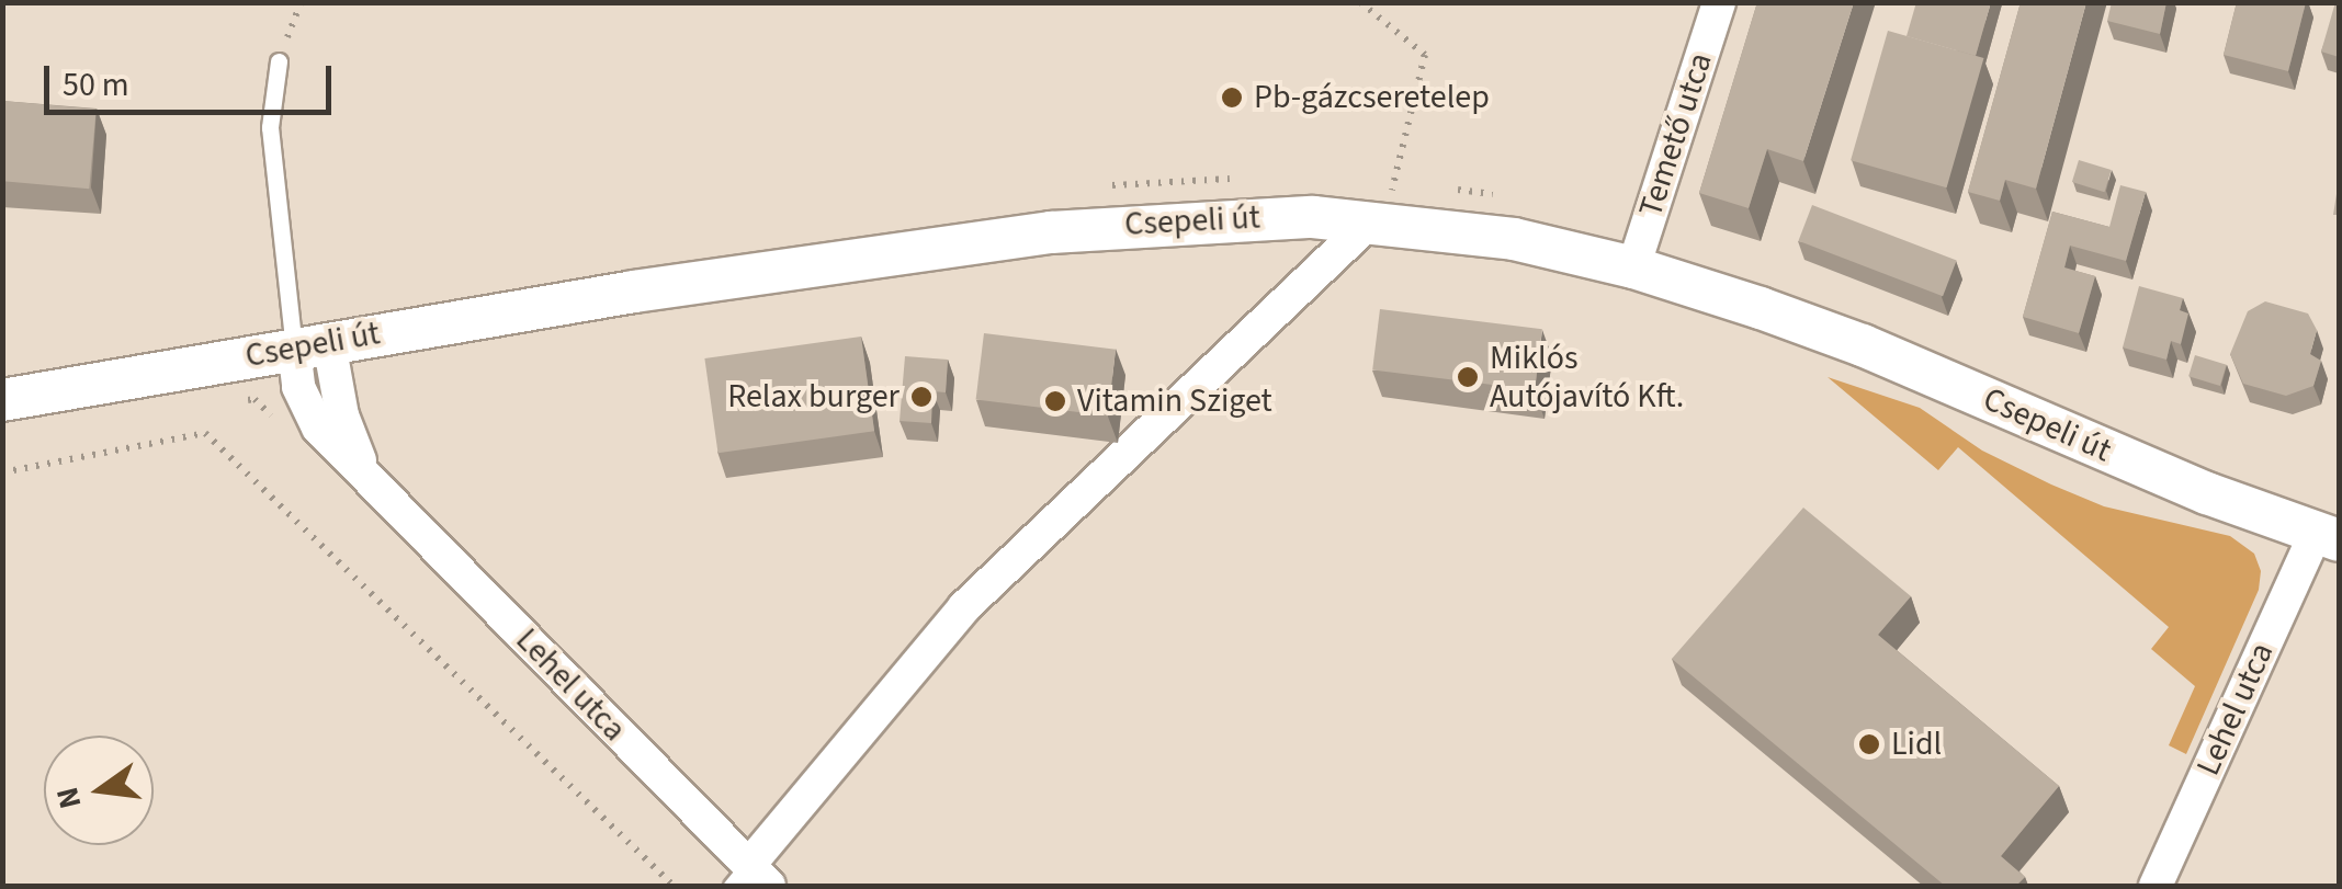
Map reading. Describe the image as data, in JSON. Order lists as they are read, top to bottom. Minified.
{"streets":{"street":["Temető utca","Csepeli út","Lehel utca"]},"crossings":[["Temető utca","Csepeli út"],["Csepeli út","Lehel utca"]],"places":["Pb-gázcseretelep","Miklós Autójavító Kft.","Relax burger","Vitamin Sziget","Lidl"],"scale_bar":"50 m","north":"left"}
